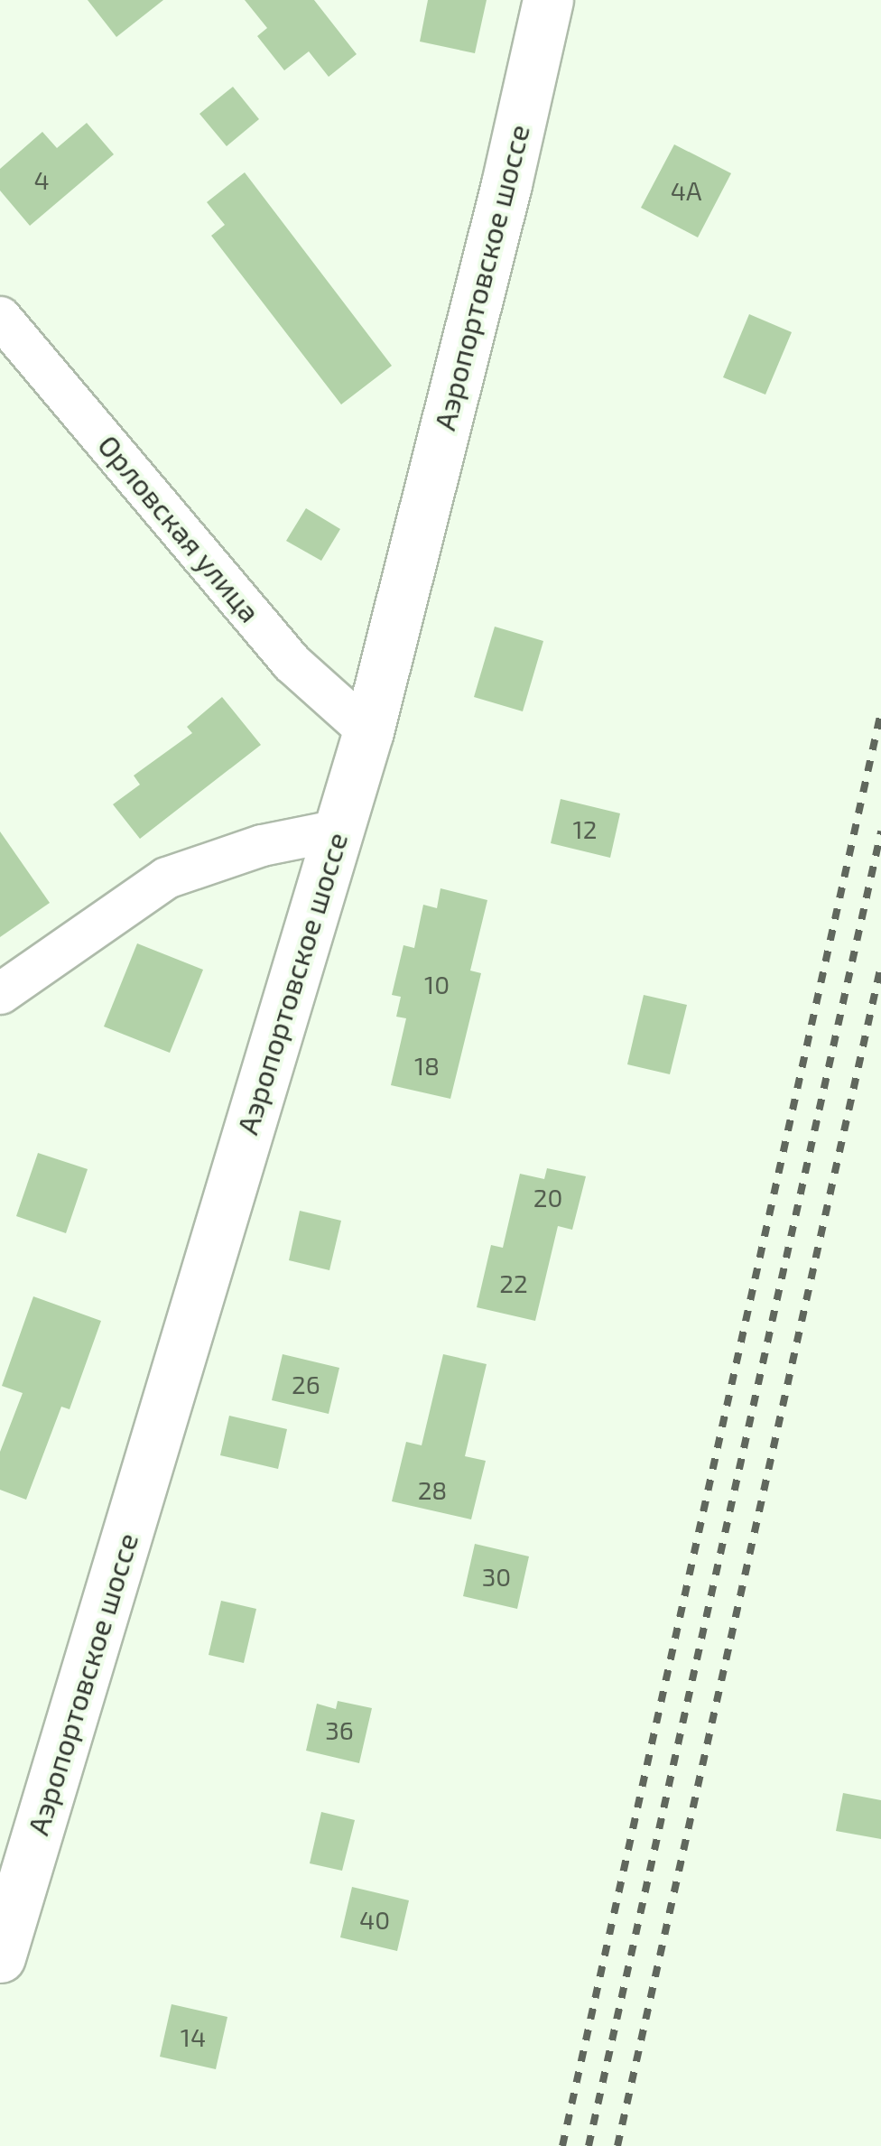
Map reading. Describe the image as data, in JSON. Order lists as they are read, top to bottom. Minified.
{"streets":{"main road":["Аэропортовское шоссе"],"street":["Орловская улица"]},"crossings":[["Аэропортовское шоссе","Орловская улица"]],"house_numbers":["4","4А","12","10","18","20","22","26","28","30","36","40","14"]}
